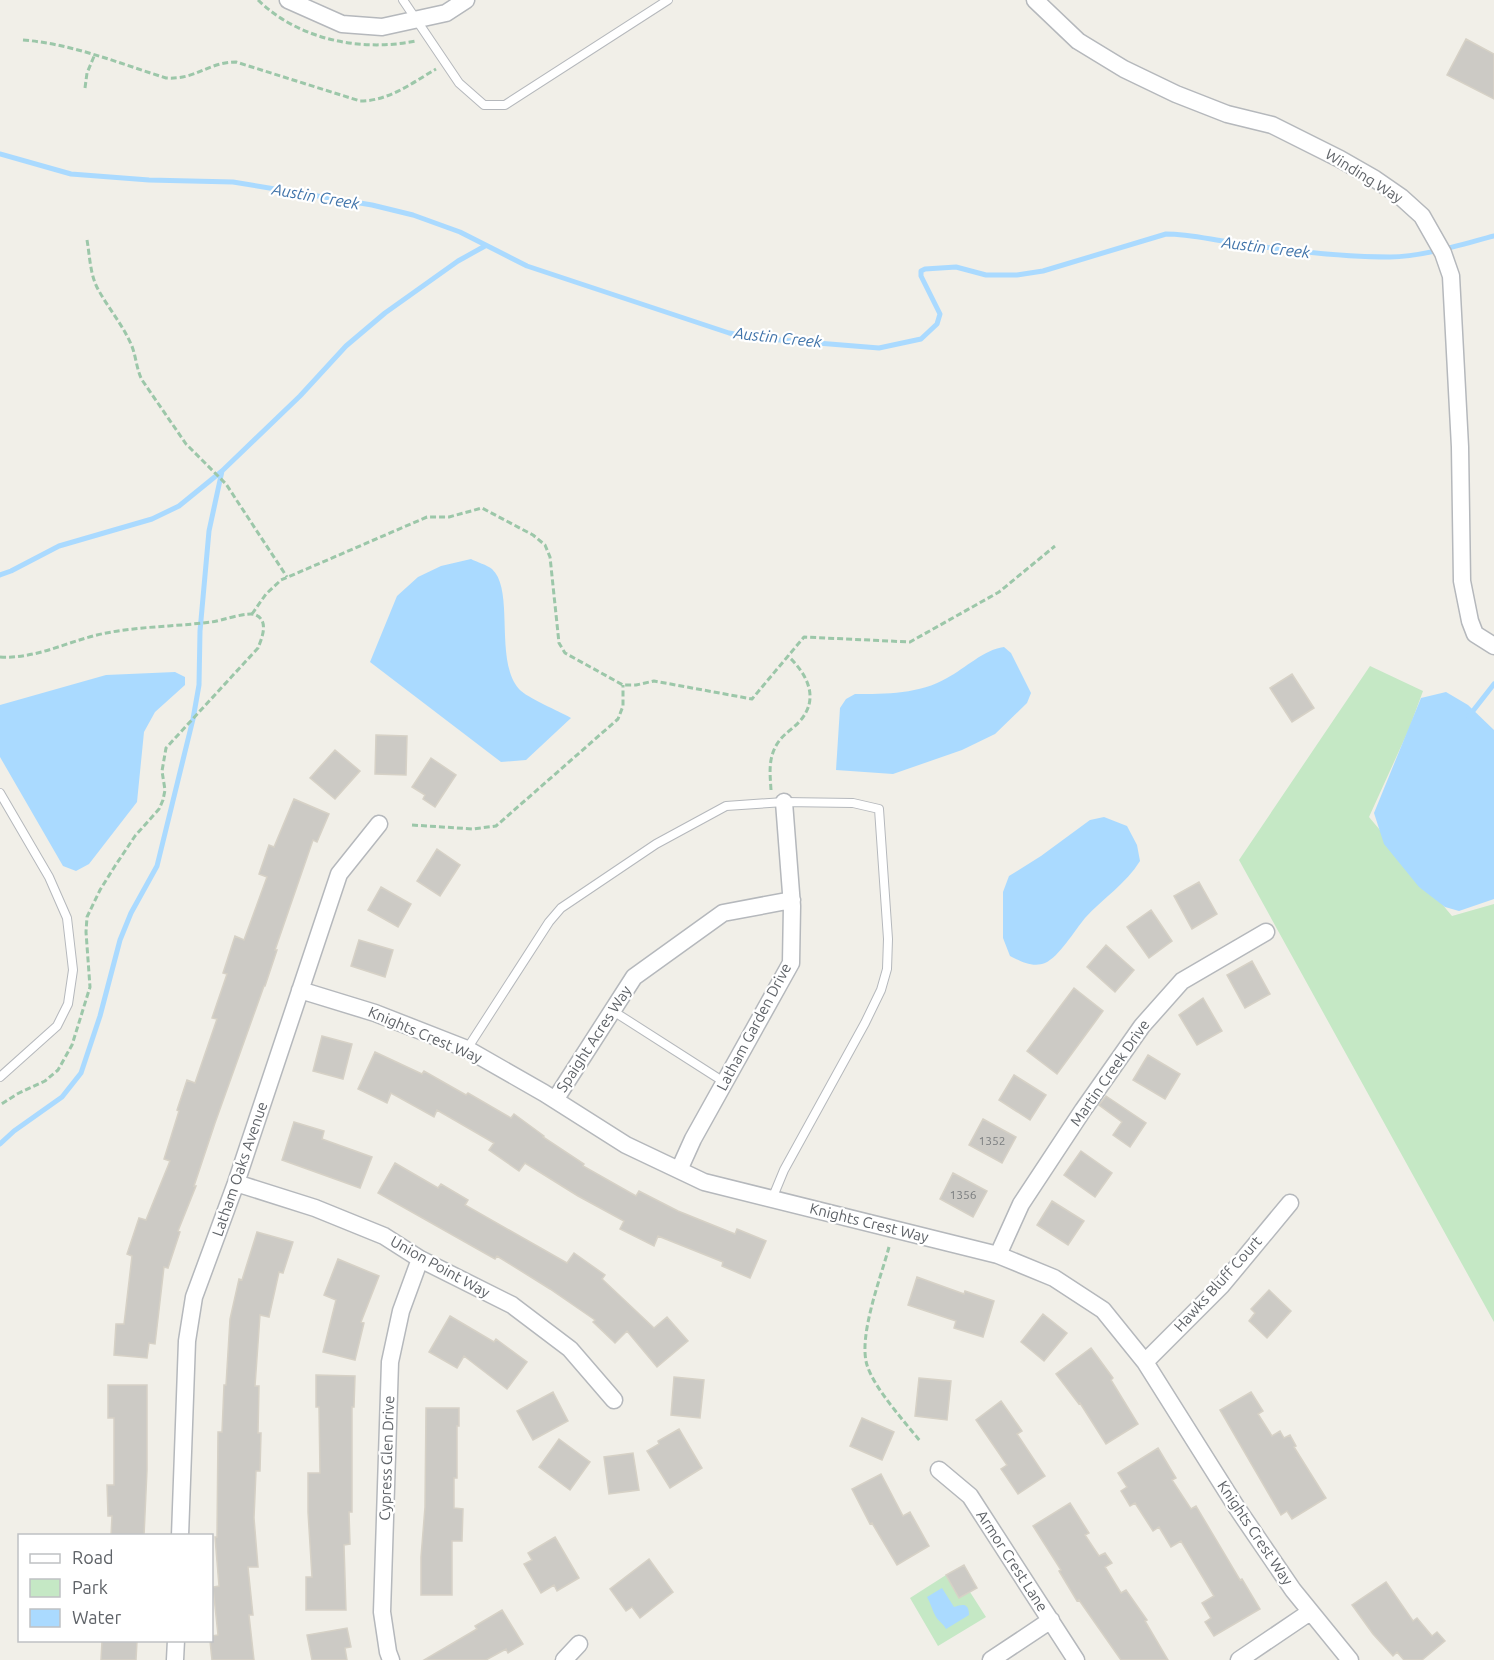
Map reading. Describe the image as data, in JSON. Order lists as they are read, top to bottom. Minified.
{"streets":{"street":["Winding Way","Latham Garden Drive","Knights Crest Way","Spaight Acres Way","Martin Creek Drive","Latham Oaks Avenue","Union Point Way","Hawks Bluff Court","Cypress Glen Drive","Armor Crest Lane"]},"crossings":[["Latham Garden Drive","Knights Crest Way"],["Latham Garden Drive","Spaight Acres Way"],["Knights Crest Way","Spaight Acres Way"],["Knights Crest Way","Martin Creek Drive"],["Knights Crest Way","Latham Oaks Avenue"],["Knights Crest Way","Hawks Bluff Court"],["Latham Oaks Avenue","Union Point Way"],["Union Point Way","Cypress Glen Drive"]],"water":["Austin Creek"],"house_numbers":["1352","1356"],"legend":["Road","Park","Water"]}
